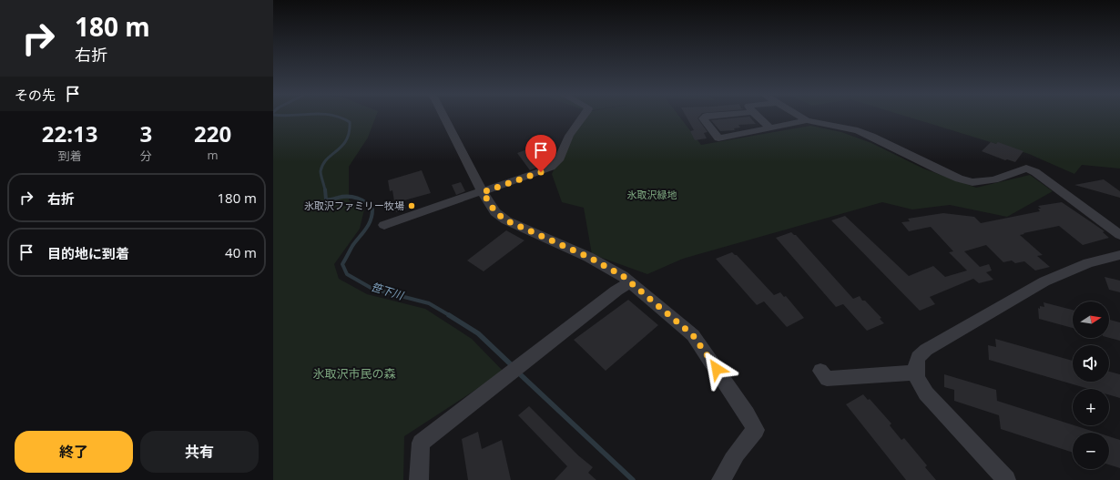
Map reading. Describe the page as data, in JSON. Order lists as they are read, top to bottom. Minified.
{"water":["笹下川"],"parks":["氷取沢緑地","氷取沢市民の森"],"places":["氷取沢ファミリー牧場"],"north":"right","page":{"turn":["180 m","右折"],"then":"その先","eta":["22:13","到着","3","分","220","m"],"list":[{"name":"右折","value":"180 m"},{"name":"目的地に到着","value":"40 m"}],"map_buttons":["+","−"],"buttons":["終了","共有"]}}
